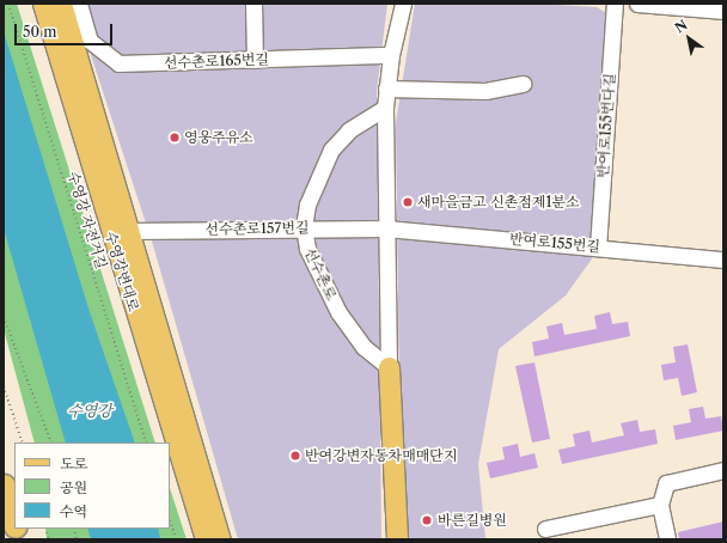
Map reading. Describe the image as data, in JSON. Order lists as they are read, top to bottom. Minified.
{"streets":{"main road":["수영강변대로"],"street":["선수촌로165번길","반여로155번다길","선수촌로157번길","반여로155번길","선수촌로"],"path":["수영강 자전거길"]},"crossings":[["반여로155번다길","반여로155번길"],["선수촌로157번길","반여로155번길"],["선수촌로157번길","수영강변대로"],["선수촌로157번길","선수촌로"]],"water":["수영강"],"places":["영웅주유소","새마을금고 신촌점제1분소","반여강변자동차매매단지","바른길병원"],"legend":["도로","공원","수역"],"scale_bar":"50 m","north":"top left"}
